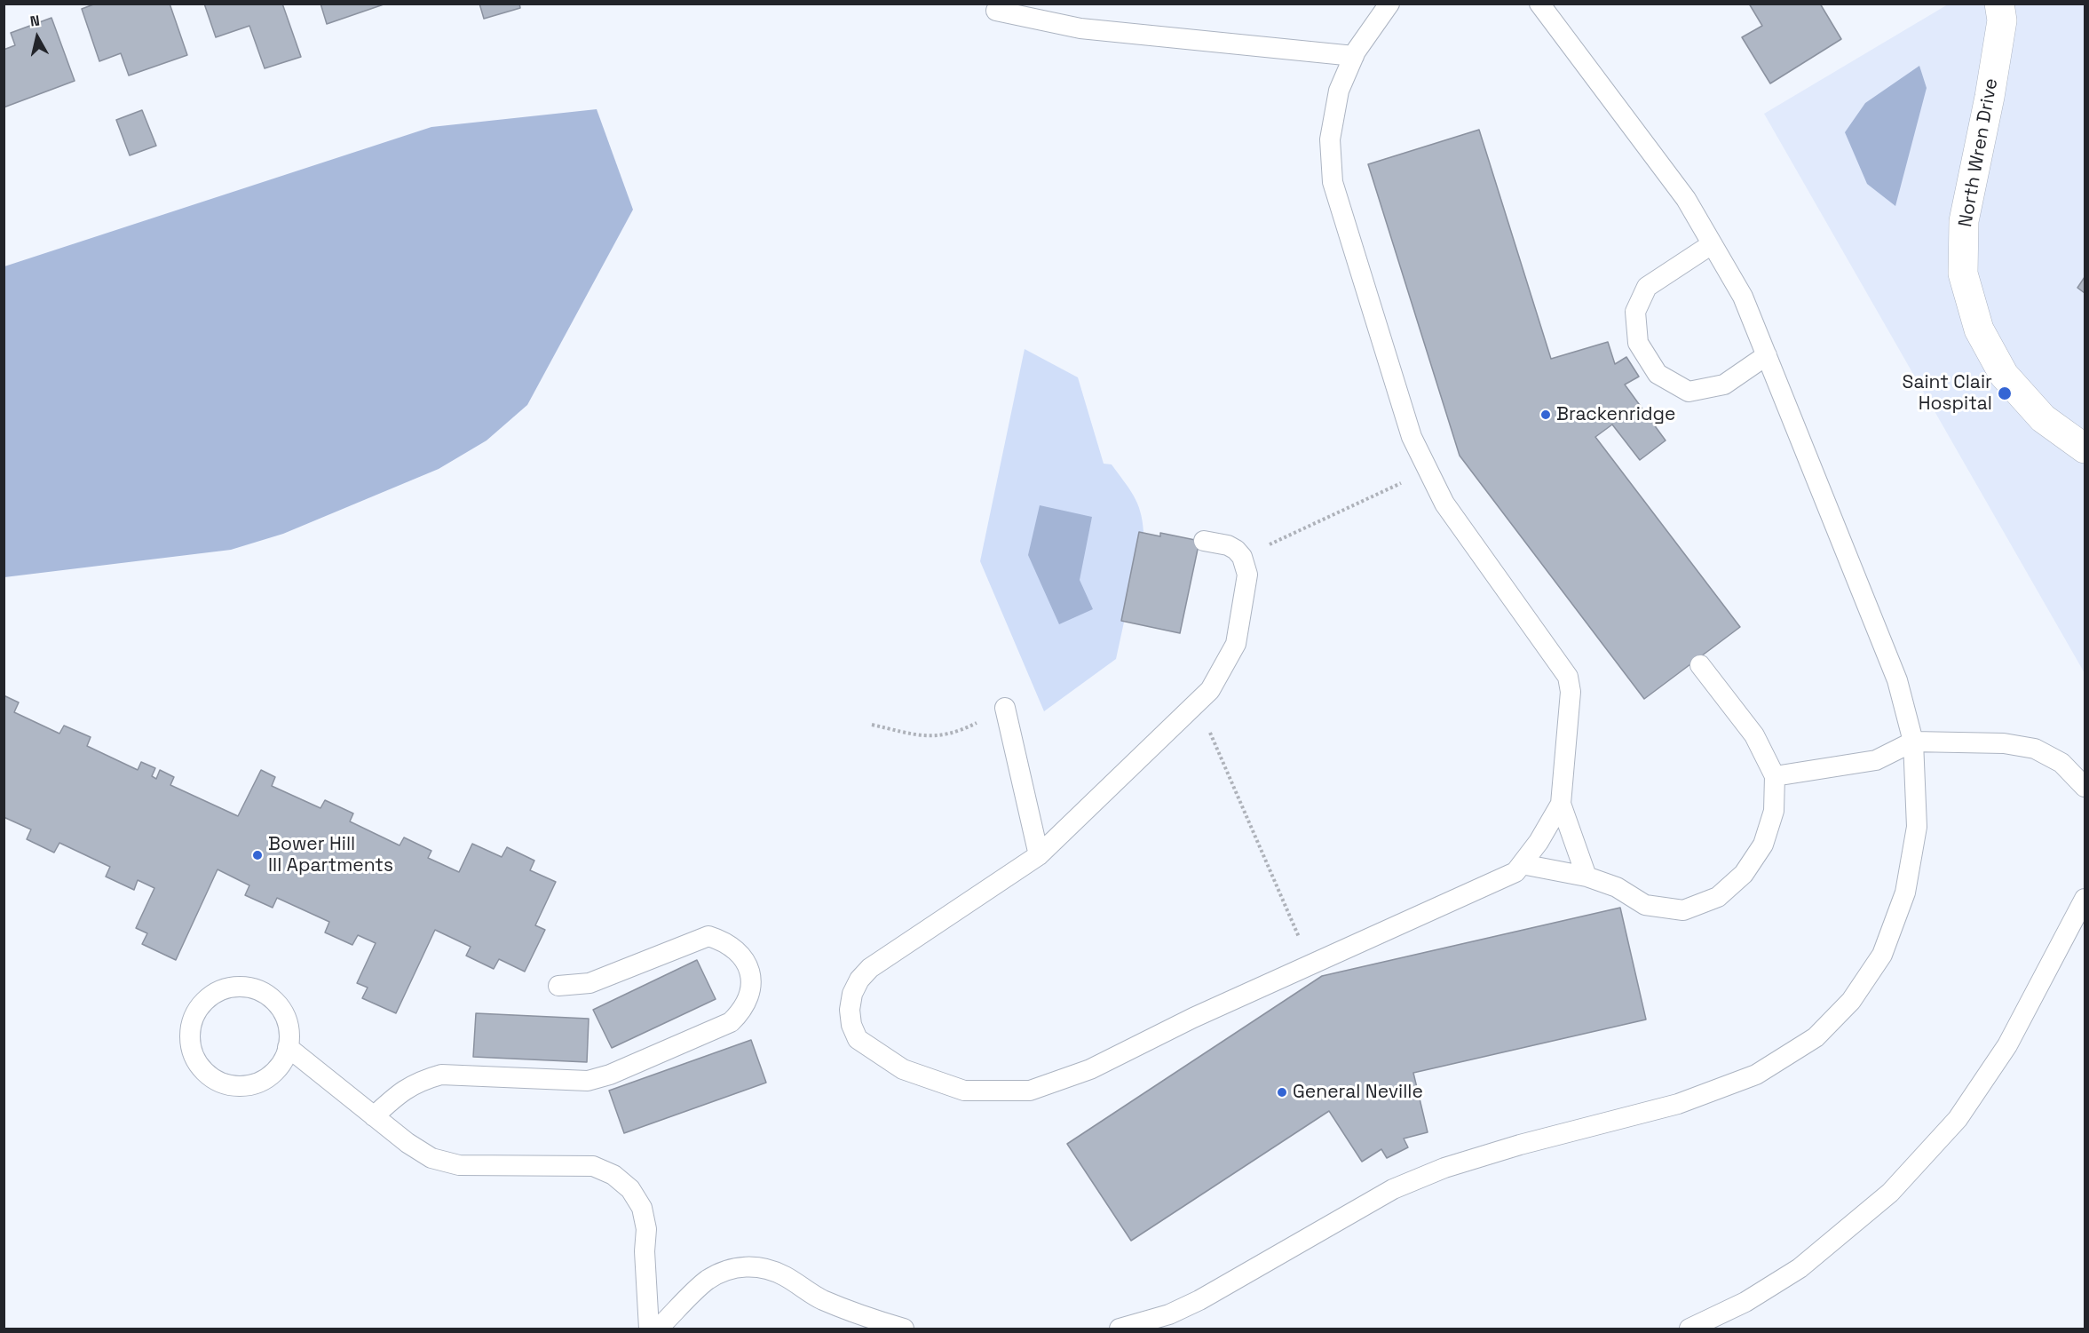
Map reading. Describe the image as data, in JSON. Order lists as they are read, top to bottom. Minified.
{"streets":{"street":["North Wren Drive"]},"places":["Saint Clair Hospital","Brackenridge","Bower Hill III Apartments","General Neville"],"north":"top"}
